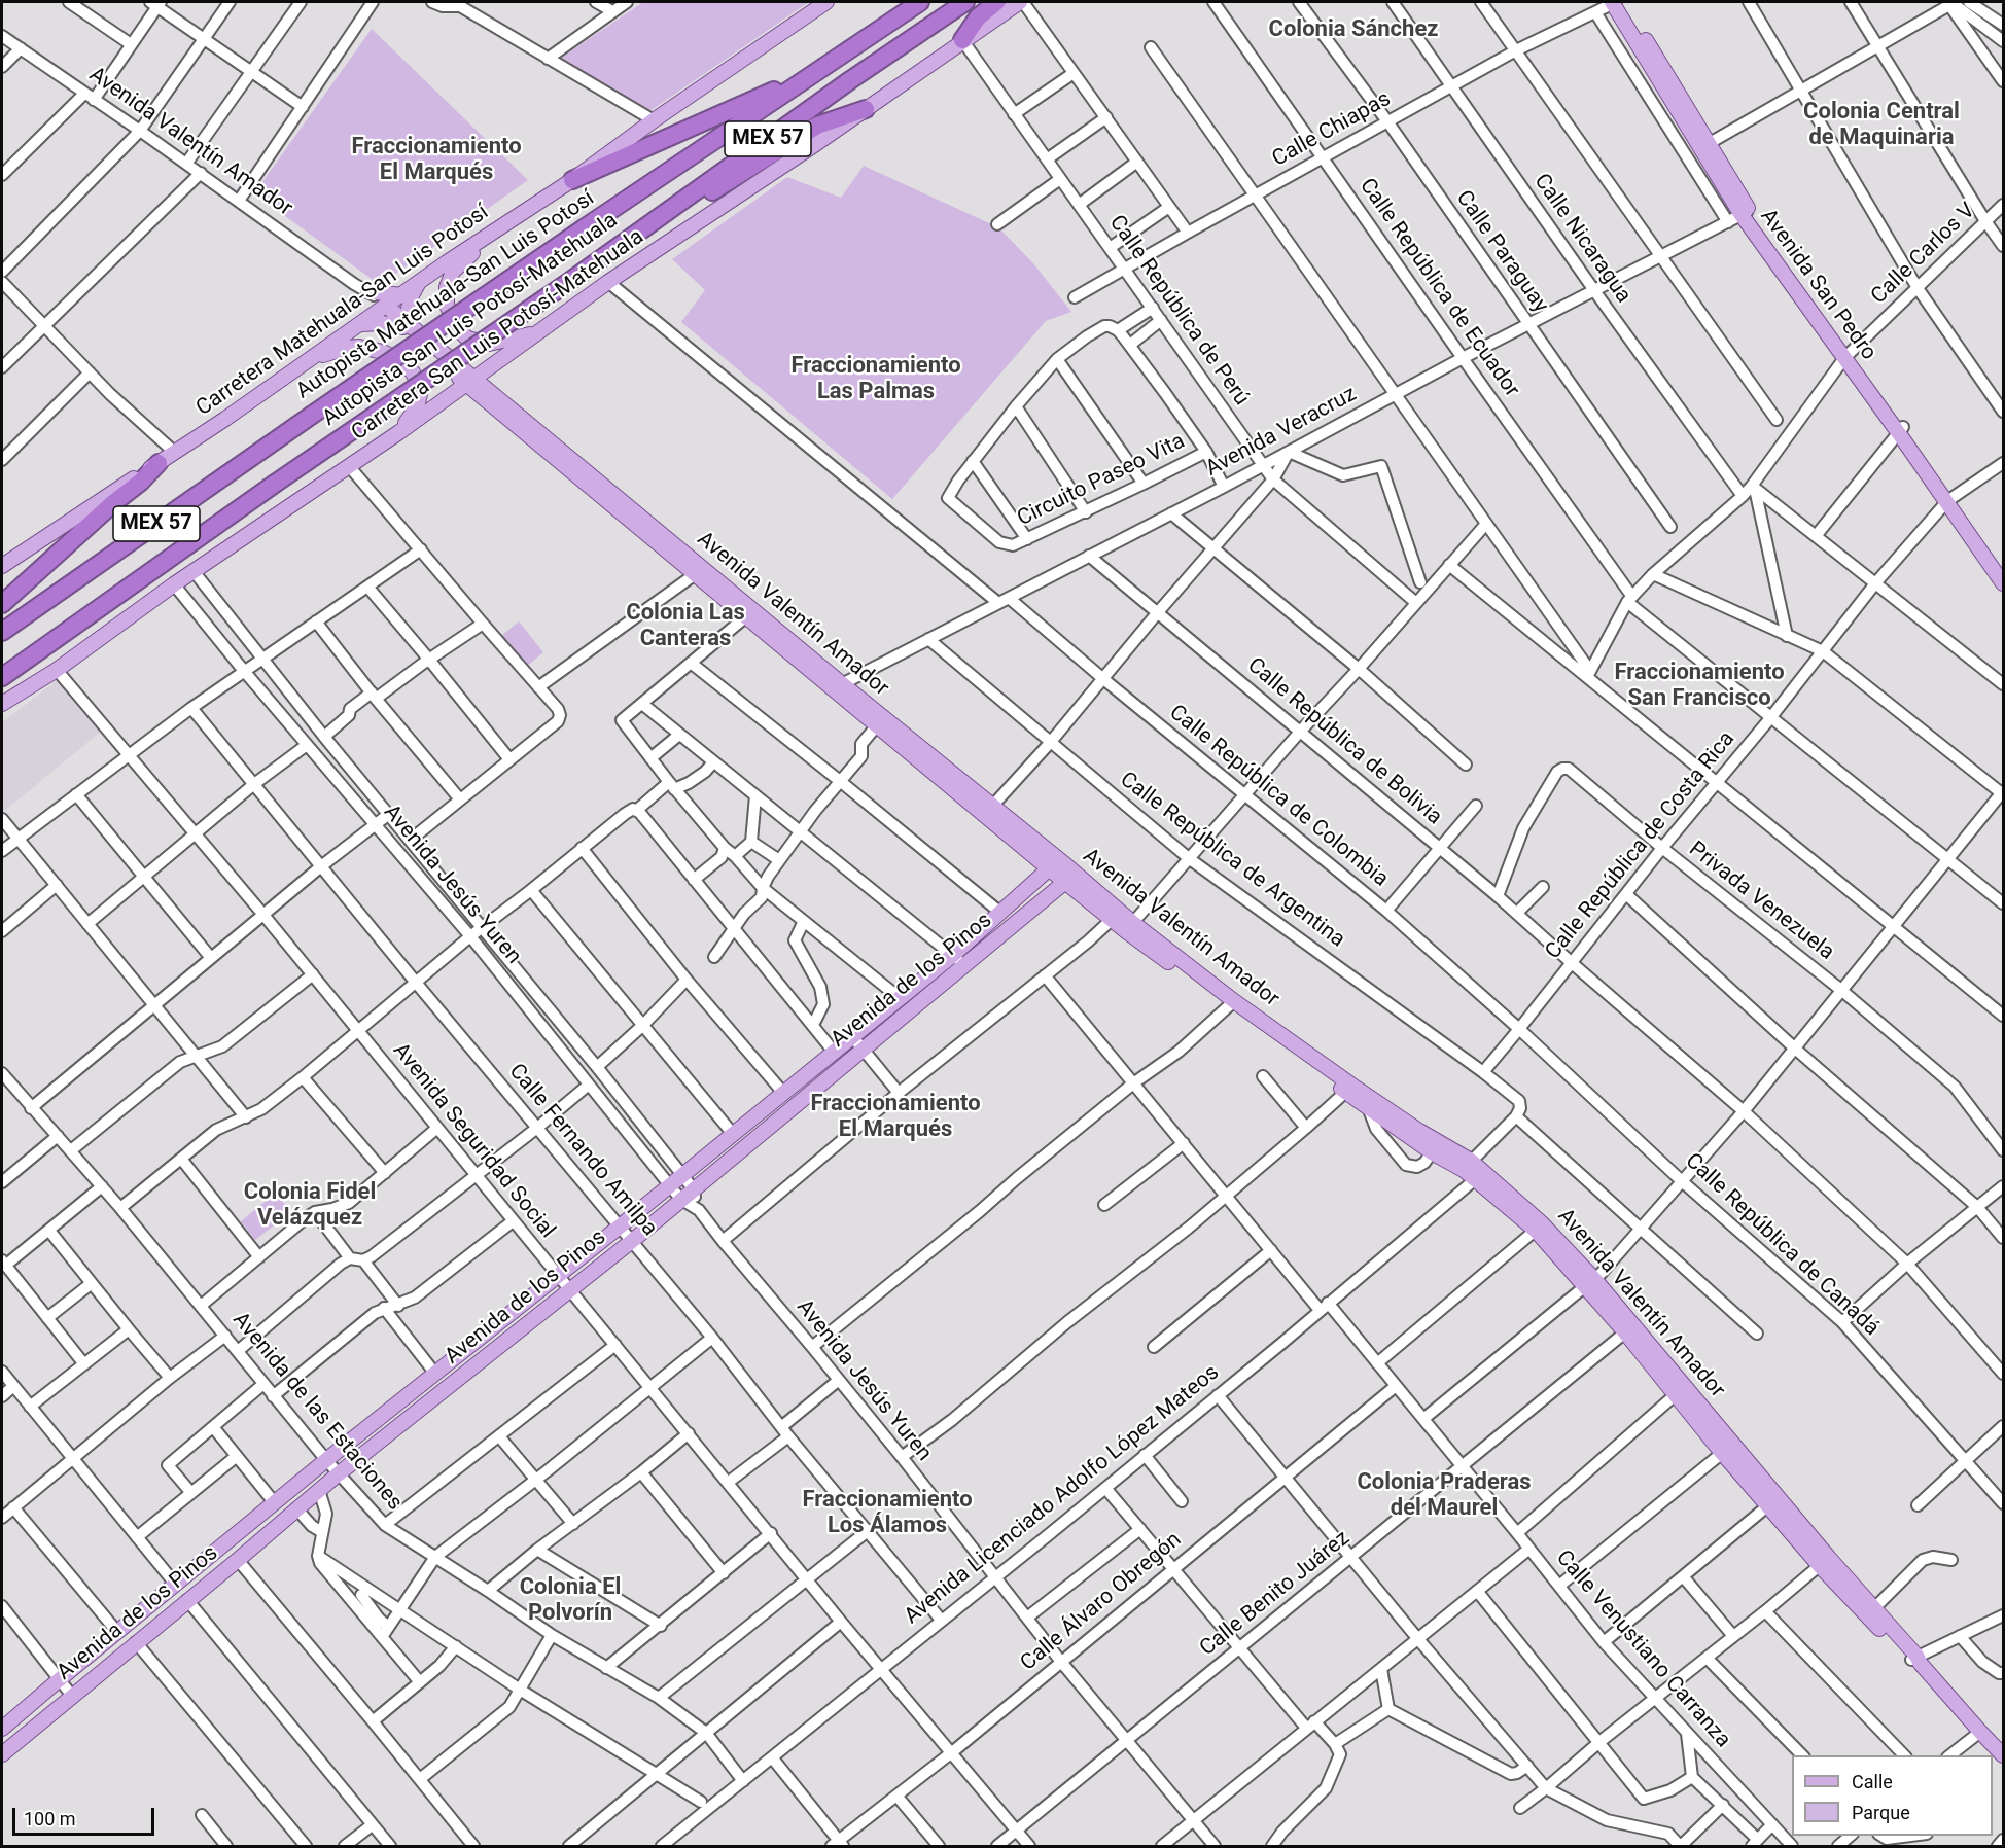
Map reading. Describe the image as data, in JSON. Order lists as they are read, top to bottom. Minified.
{"streets":{"highway":["MEX 57","Autopista Matehuala-San Luis Potosí","Autopista San Luis Potosí-Matehuala"],"main road":["Avenida Valentín Amador","Avenida San Pedro","Carretera Matehuala-San Luis Potosí","Carretera San Luis Potosí-Matehuala","Avenida de los Pinos"],"street":["Calle Chiapas","Calle Nicaragua","Calle Paraguay","Calle Carlos V","Calle República de Ecuador","Calle República de Perú","Avenida Veracruz","Circuito Paseo Vita","Calle República de Bolivia","Calle República de Colombia","Calle República de Costa Rica","Calle República de Argentina","Avenida Jesús Yuren","Privada Venezuela","Avenida Seguridad Social","Calle Fernando Amilpa","Calle República de Canadá","Avenida de las Estaciones","Avenida Licenciado Adolfo López Mateos","Calle Benito Juárez","Calle Álvaro Obregón","Calle Venustiano Carranza"]},"crossings":[["Calle Chiapas","Calle Nicaragua"],["Calle Chiapas","Calle Paraguay"],["Calle Chiapas","Avenida San Pedro"],["Calle Chiapas","Calle República de Ecuador"],["Calle Chiapas","Calle República de Perú"],["Avenida Valentín Amador","Carretera Matehuala-San Luis Potosí"],["Avenida Valentín Amador","Carretera San Luis Potosí-Matehuala"],["Avenida Valentín Amador","Avenida Veracruz"],["Avenida Valentín Amador","Avenida de los Pinos"],["Avenida Valentín Amador","Avenida Licenciado Adolfo López Mateos"],["Avenida Valentín Amador","Calle Benito Juárez"],["Calle Nicaragua","Calle Carlos V"],["Calle Nicaragua","Avenida Veracruz"],["Calle Paraguay","Avenida Veracruz"],["Calle Carlos V","Avenida San Pedro"],["Calle Carlos V","Calle República de Ecuador"],["Avenida San Pedro","Avenida Veracruz"],["Avenida San Pedro","Calle República de Costa Rica"],["Calle República de Ecuador","Avenida Veracruz"],["Calle República de Ecuador","Calle República de Costa Rica"],["Calle República de Perú","Carretera San Luis Potosí-Matehuala"],["Calle República de Perú","Avenida Veracruz"],["Carretera San Luis Potosí-Matehuala","Calle República de Colombia"],["Carretera San Luis Potosí-Matehuala","Avenida Jesús Yuren"],["Carretera San Luis Potosí-Matehuala","Avenida Seguridad Social"],["Avenida Veracruz","Circuito Paseo Vita"],["Avenida Veracruz","Calle República de Bolivia"],["Avenida Veracruz","Calle República de Colombia"],["Avenida Veracruz","Calle República de Argentina"],["Calle República de Bolivia","Calle República de Costa Rica"],["Calle República de Bolivia","Privada Venezuela"],["Calle República de Colombia","Calle República de Costa Rica"],["Calle República de Colombia","Calle República de Canadá"],["Calle República de Costa Rica","Calle República de Argentina"],["Calle República de Costa Rica","Privada Venezuela"],["Calle República de Costa Rica","Calle República de Canadá"],["Avenida Jesús Yuren","Avenida de los Pinos"],["Avenida Jesús Yuren","Avenida Licenciado Adolfo López Mateos"],["Avenida Jesús Yuren","Calle Benito Juárez"],["Avenida Jesús Yuren","Calle Álvaro Obregón"],["Avenida de los Pinos","Avenida Seguridad Social"],["Avenida de los Pinos","Calle Fernando Amilpa"],["Avenida de los Pinos","Avenida de las Estaciones"],["Avenida Seguridad Social","Avenida Licenciado Adolfo López Mateos"],["Avenida Seguridad Social","Calle Benito Juárez"],["Avenida Seguridad Social","Calle Álvaro Obregón"],["Calle Fernando Amilpa","Avenida Licenciado Adolfo López Mateos"],["Avenida de las Estaciones","Avenida Licenciado Adolfo López Mateos"],["Avenida Licenciado Adolfo López Mateos","Calle Venustiano Carranza"],["Calle Benito Juárez","Calle Venustiano Carranza"],["Calle Álvaro Obregón","Calle Venustiano Carranza"]],"districts":["Colonia Sánchez","Colonia Central de Maquinaria","Fraccionamiento El Marqués","Fraccionamiento Las Palmas","Colonia Las Canteras","Fraccionamiento San Francisco","Fraccionamiento El Marqués","Colonia Fidel Velázquez","Colonia Praderas del Maurel","Fraccionamiento Los Álamos","Colonia El Polvorín"],"legend":["Calle","Parque"],"scale_bar":"100 m"}
